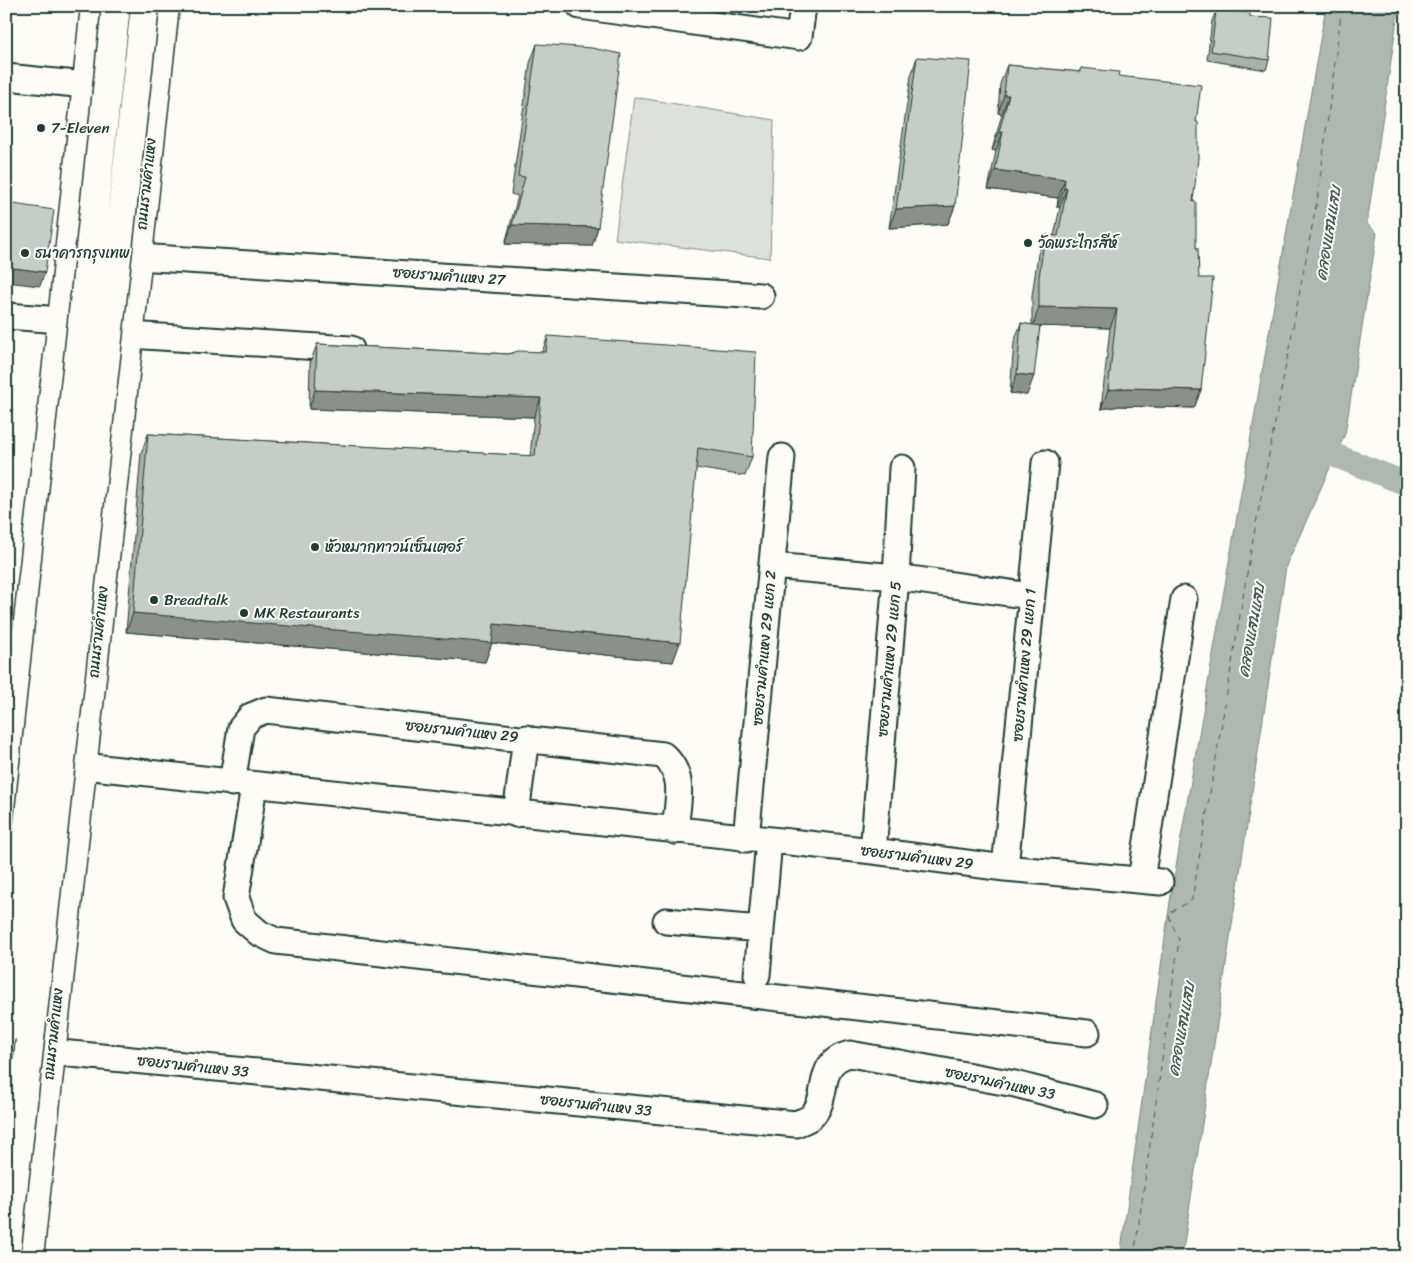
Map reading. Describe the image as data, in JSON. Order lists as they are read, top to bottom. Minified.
{"streets":{"main road":["ถนนรามคำแหง"],"street":["ซอยรามคำแหง 27","ซอยรามคำแหง 29 แยก 2","ซอยรามคำแหง 29 แยก 5","ซอยรามคำแหง 29 แยก 1","ซอยรามคำแหง 29","ซอยรามคำแหง 33"]},"crossings":[["ถนนรามคำแหง","ซอยรามคำแหง 27"],["ถนนรามคำแหง","ซอยรามคำแหง 29"],["ถนนรามคำแหง","ซอยรามคำแหง 33"],["ซอยรามคำแหง 29 แยก 2","ซอยรามคำแหง 29"],["ซอยรามคำแหง 29 แยก 5","ซอยรามคำแหง 29"],["ซอยรามคำแหง 29 แยก 1","ซอยรามคำแหง 29"]],"water":["คลองแสนแสบ"],"places":["7-Eleven","วัดพระไกรสีห์","ธนาคารกรุงเทพ","หัวหมากทาวน์เซ็นเตอร์","Breadtalk","MK Restaurants"]}
